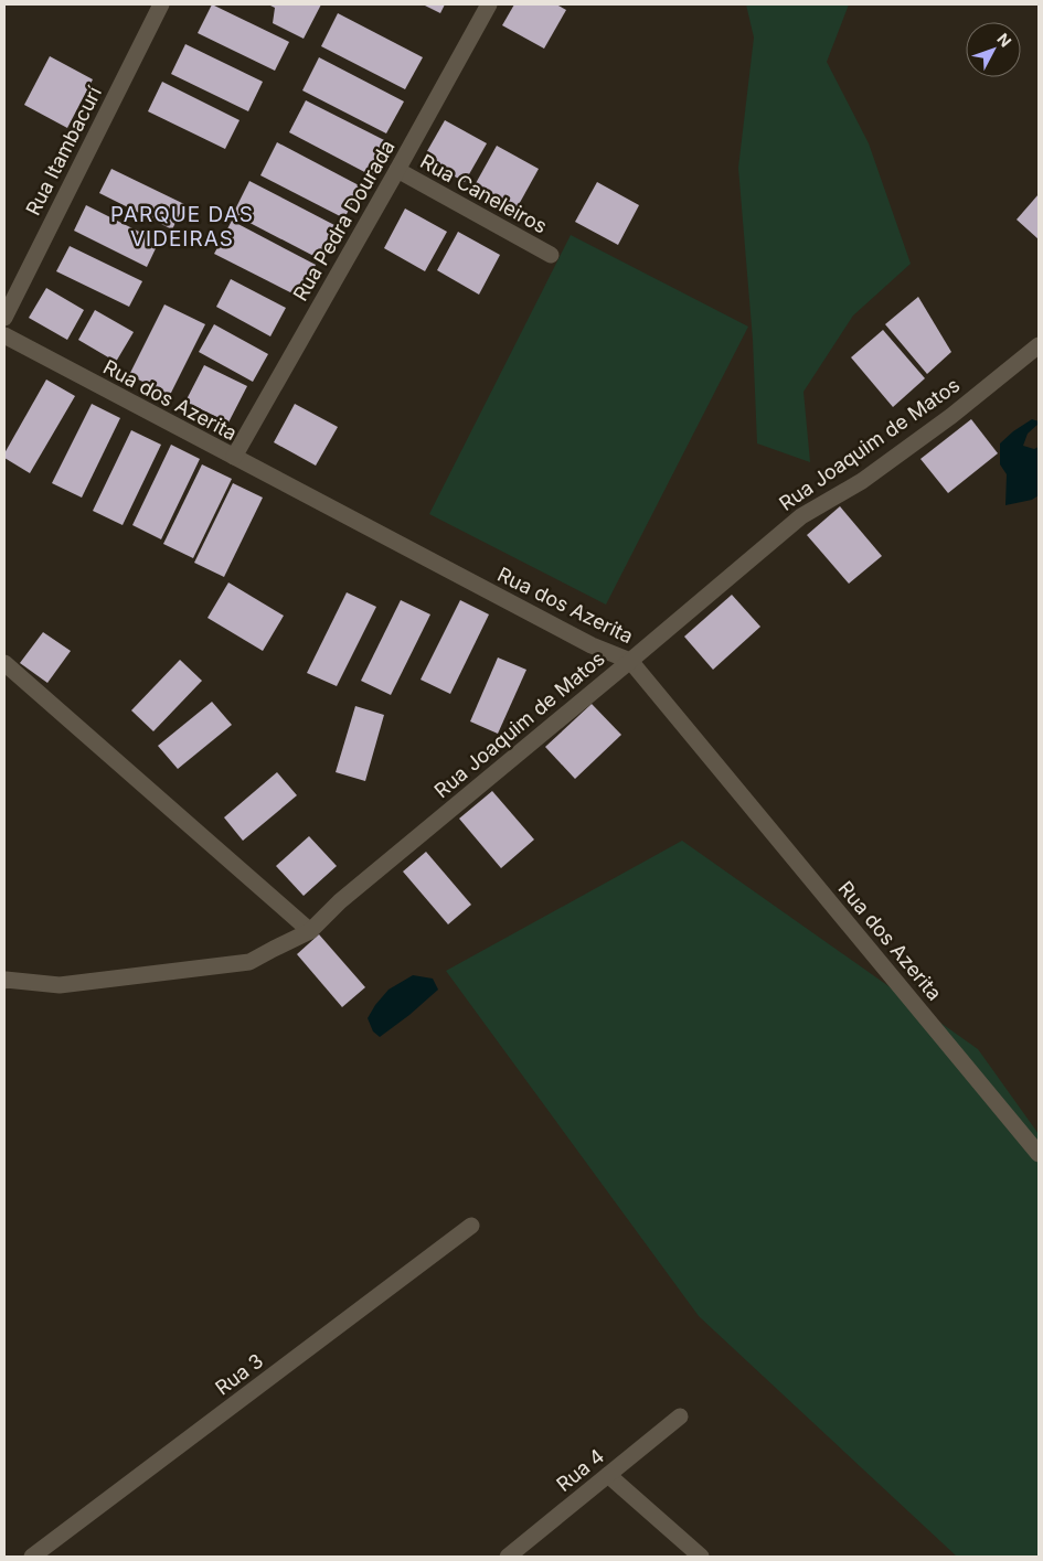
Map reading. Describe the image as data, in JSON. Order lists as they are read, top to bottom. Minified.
{"streets":{"street":["Rua Itambacurí","Rua Caneleiros","Rua Pedra Dourada","Rua dos Azerita","Rua Joaquim de Matos","Rua 3","Rua 4"]},"crossings":[["Rua Caneleiros","Rua Pedra Dourada"],["Rua Pedra Dourada","Rua dos Azerita"],["Rua dos Azerita","Rua Joaquim de Matos"]],"districts":["PARQUE DAS VIDEIRAS"],"north":"top right"}
